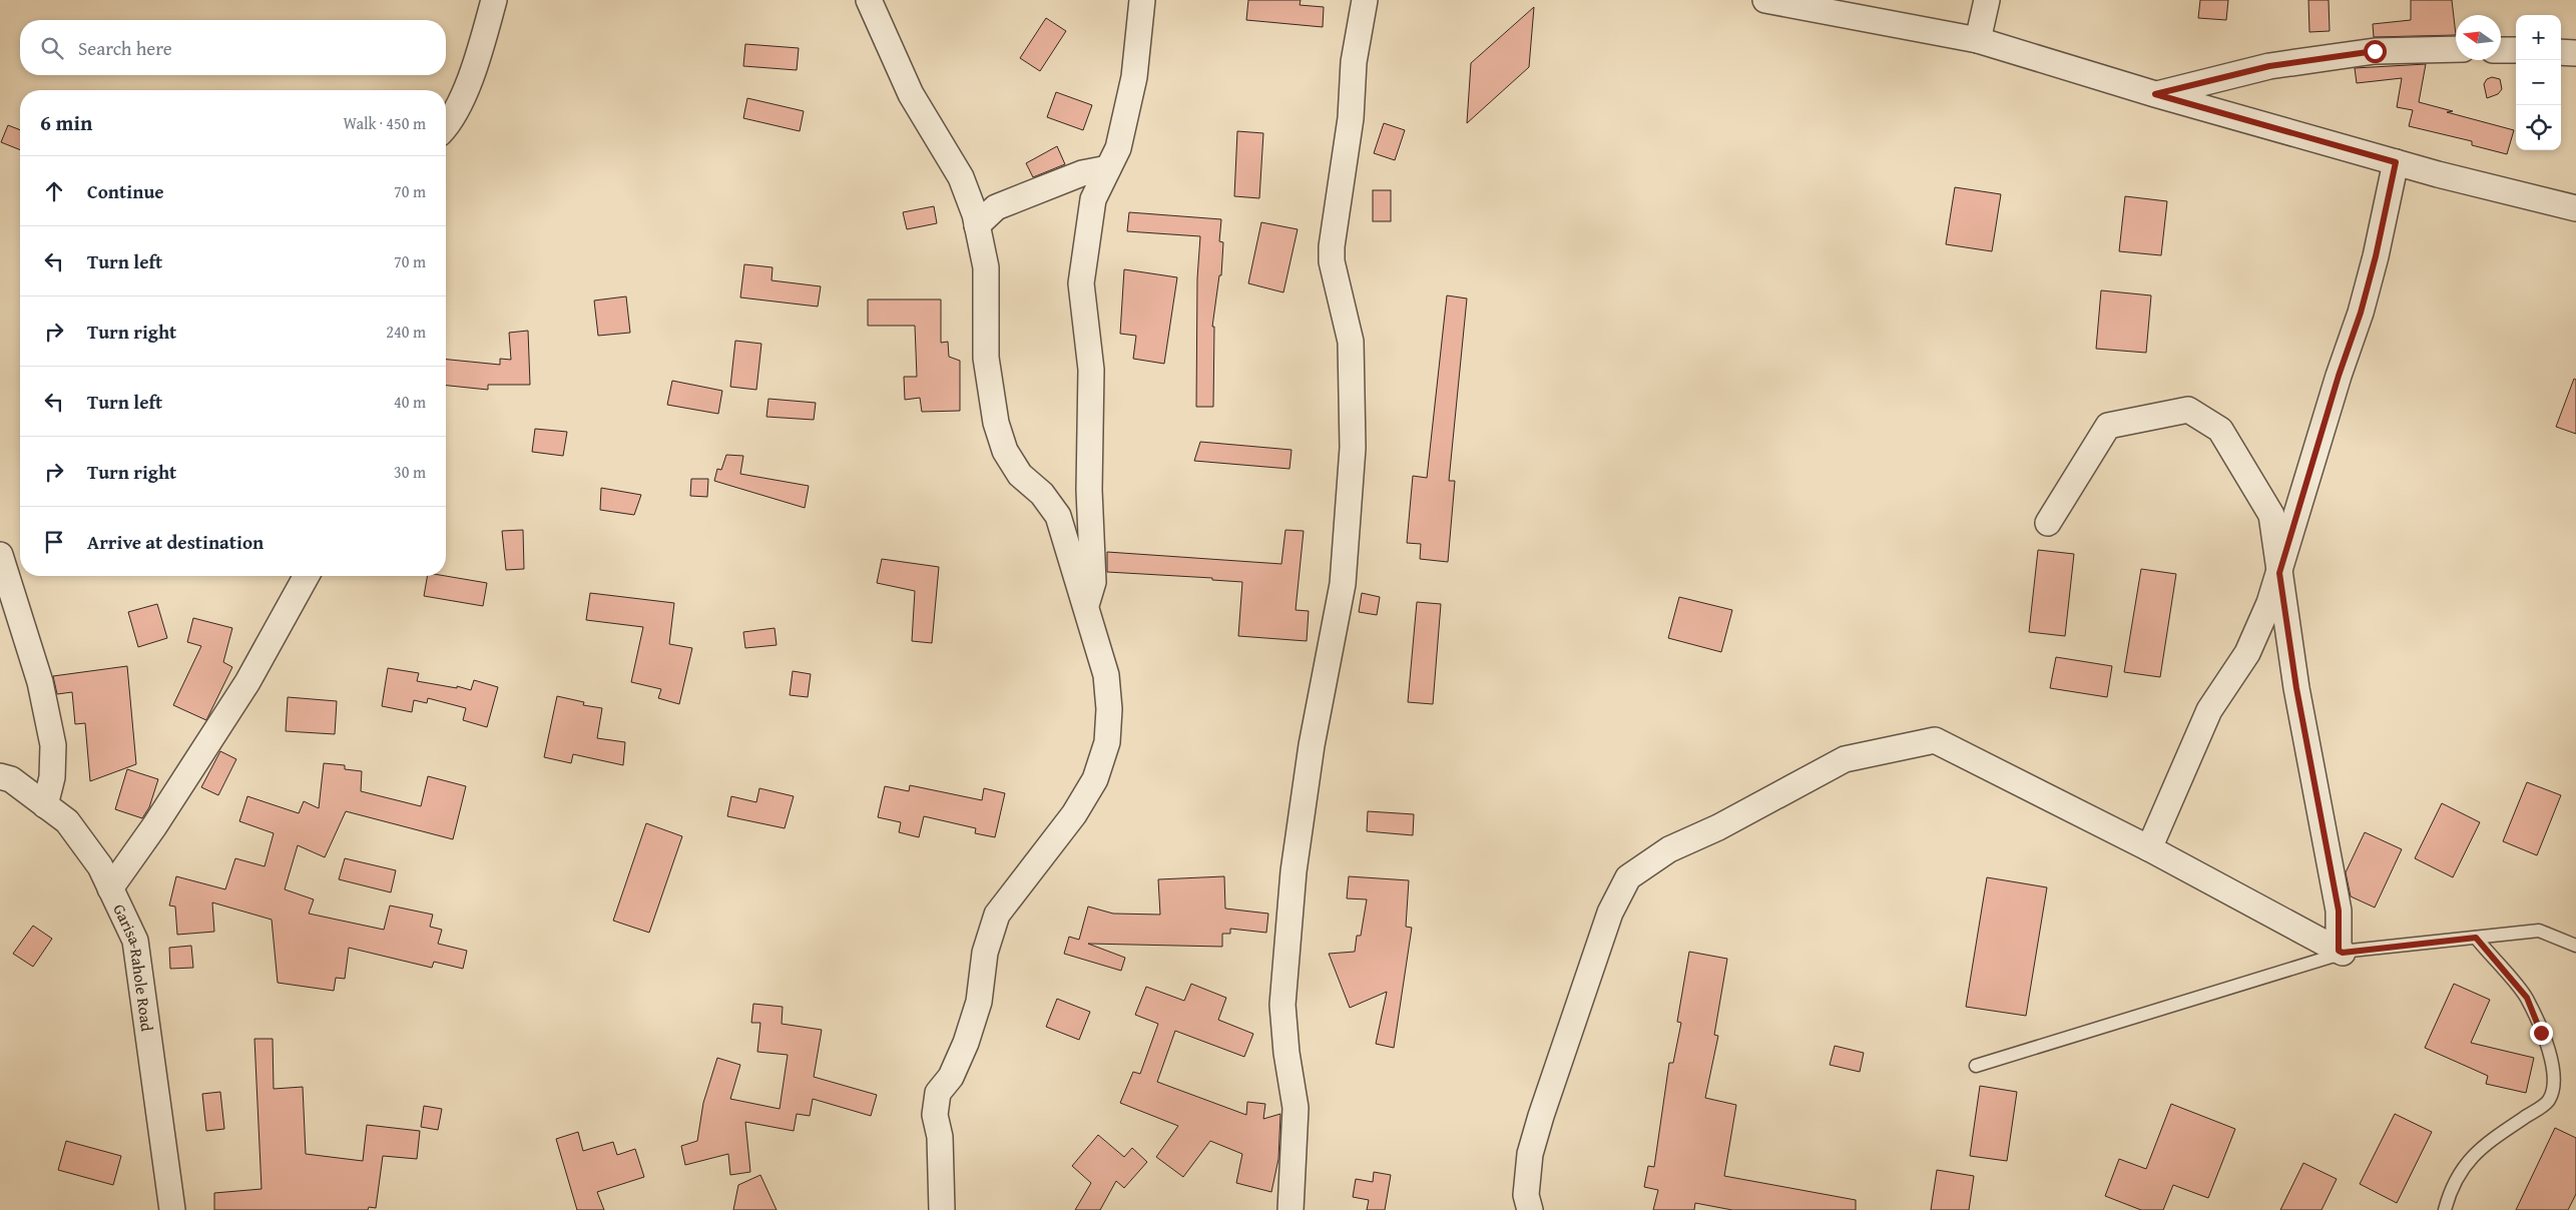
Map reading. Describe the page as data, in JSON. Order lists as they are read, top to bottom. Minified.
{"streets":{"street":["Garisa-Rahole Road"]},"north":"left","page":{"map_buttons":["+","−"],"search":"Search here","heading":["6 min","Walk · 450 m"],"list":[["Continue","70 m"],["Turn left","70 m"],["Turn right","240 m"],["Turn left","40 m"],["Turn right","30 m"],"Arrive at destination"]}}
